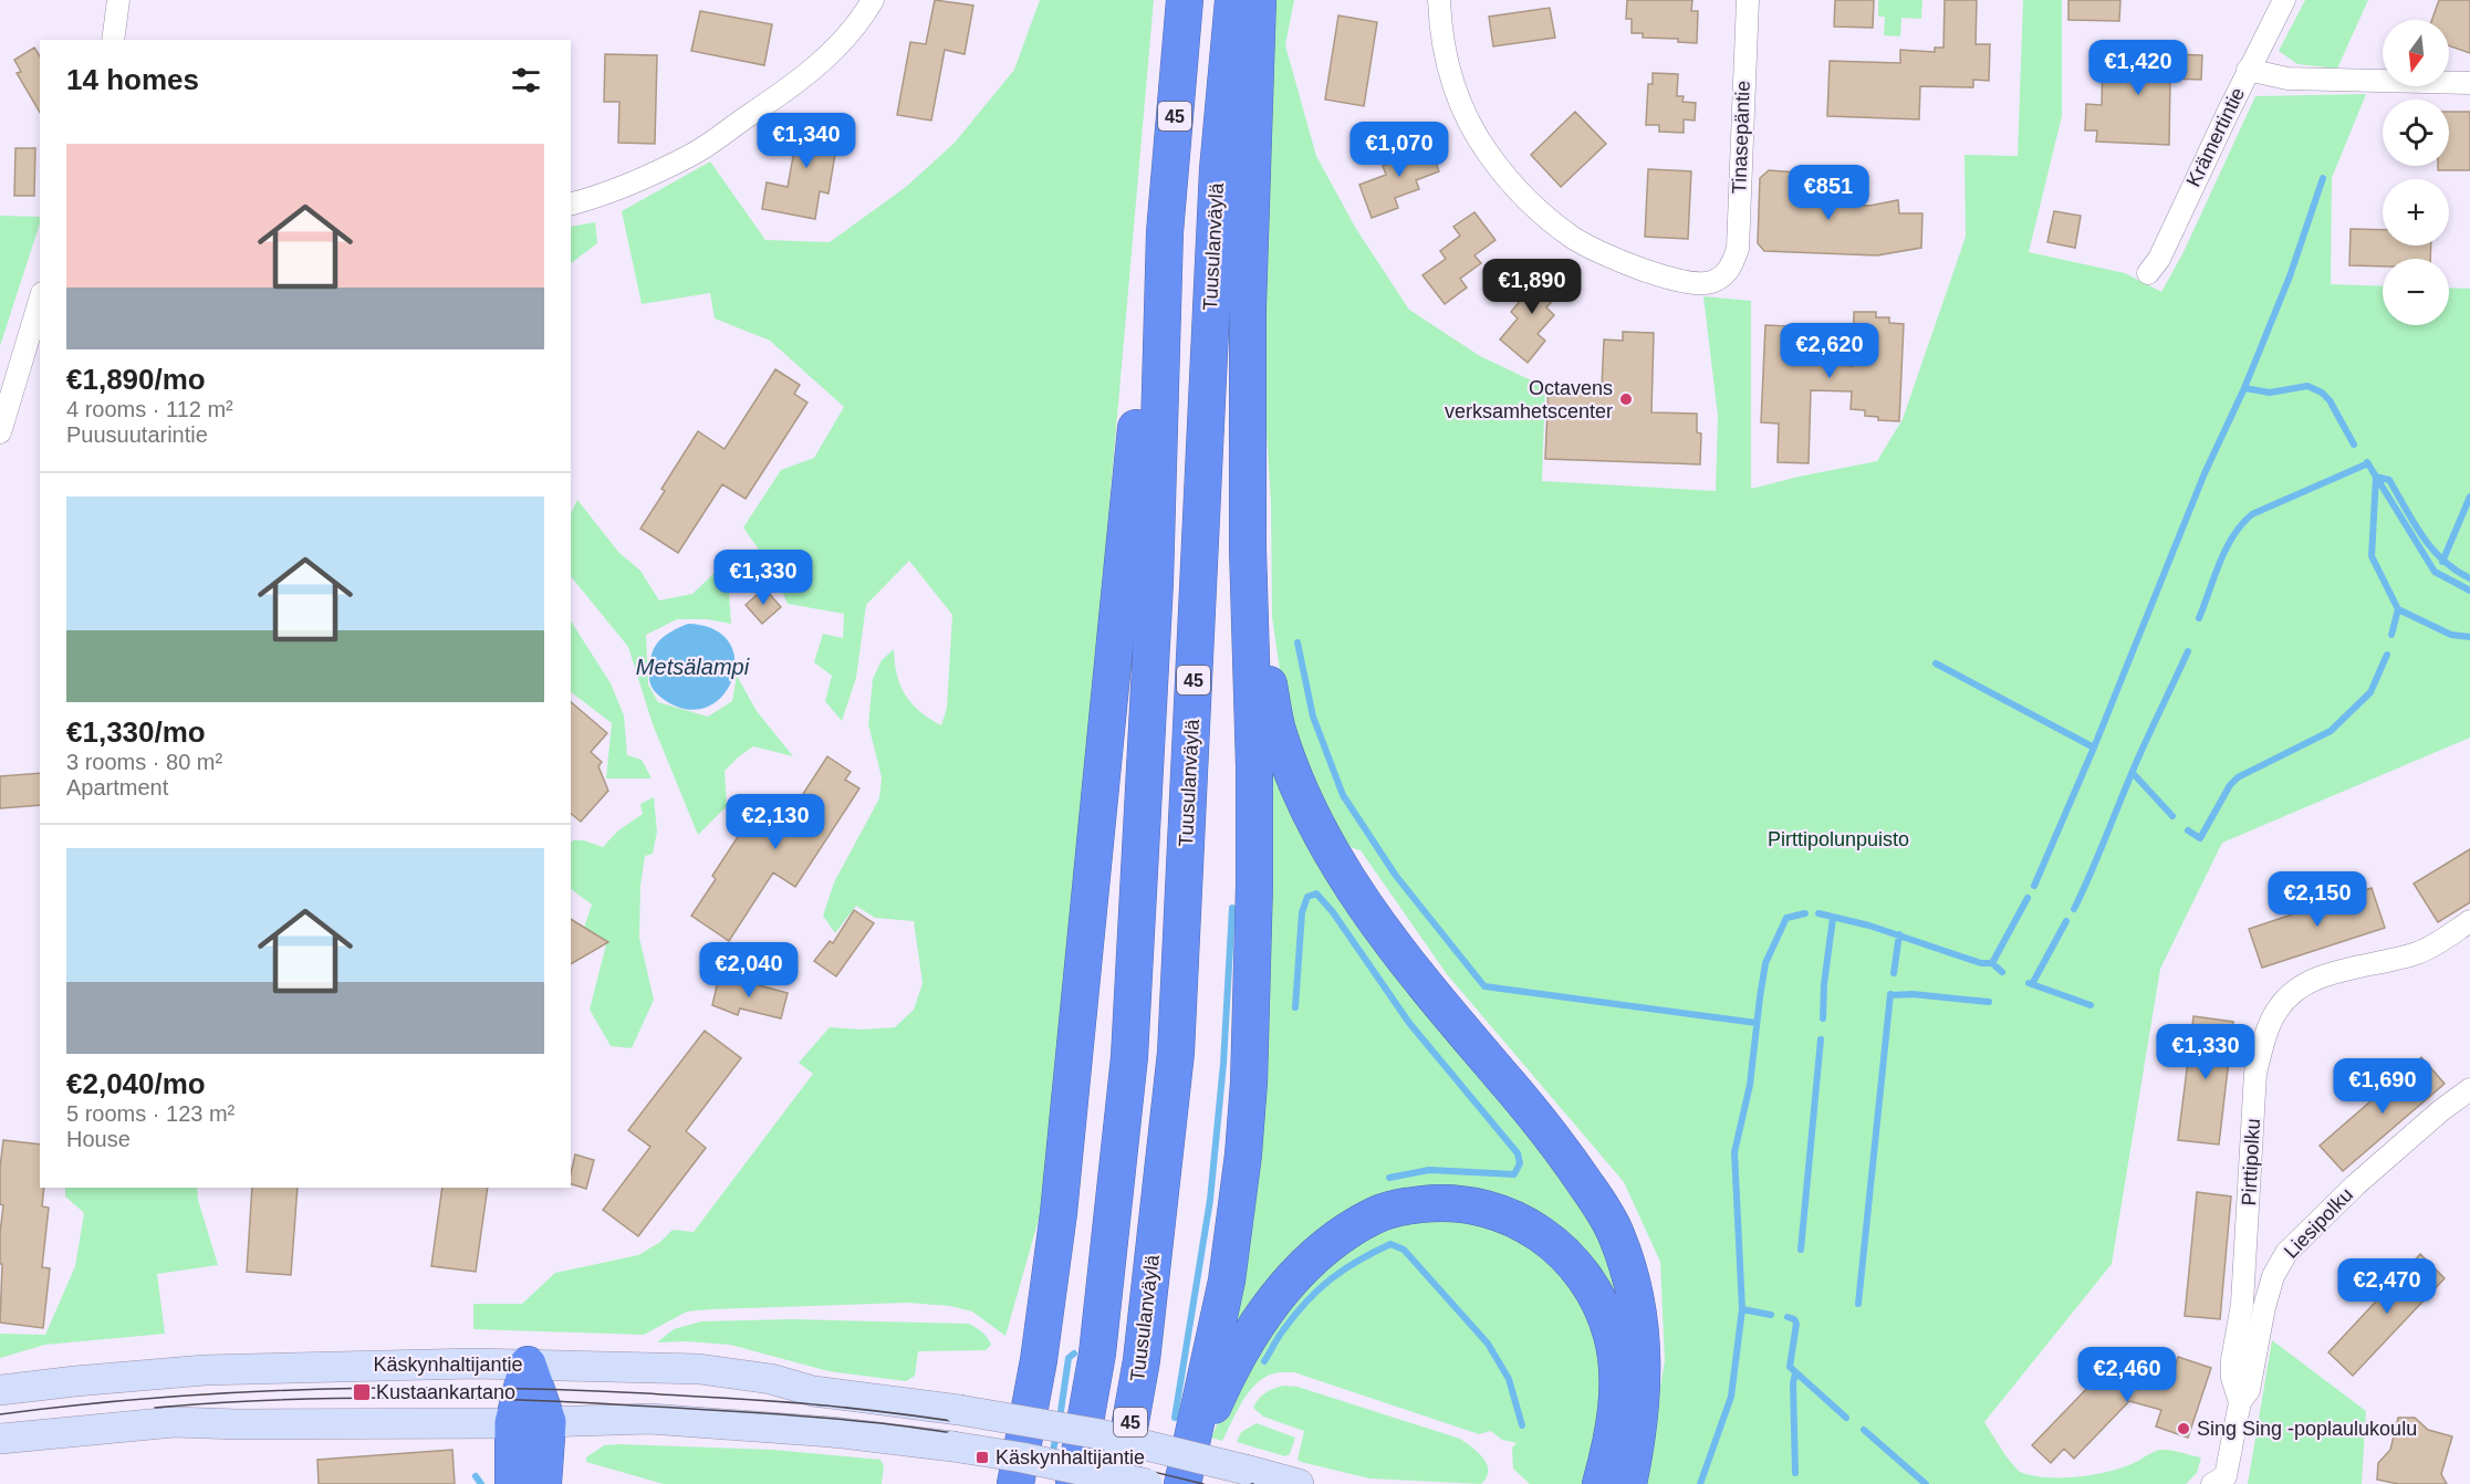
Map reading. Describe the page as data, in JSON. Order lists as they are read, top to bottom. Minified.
{"streets":{"highway":["45","Tuusulanväylä"],"main road":["Käskynhaltijantie"],"street":["Tinasepäntie","Krämertintie","Pirttipolku","Liesipolku"]},"crossings":[["Pirttipolku","Liesipolku"]],"water":["Metsälampi"],"parks":["Pirttipolunpuisto"],"places":{"other":["Octavens verksamhetscenter","Sing Sing -poplaulukoulu"],"transit":["Kustaankartano","Käskynhaltijantie"]},"north":"bottom","page":{"map_buttons":["+","−"],"price":["€1,420","€1,340","€1,070","€851","€1,890","€2,620","€1,330","€2,130","€2,150","€2,040","€1,330","€1,690","€2,470","€2,460"],"heading":"14 homes","list":[{"name":"€1,890/mo","note":"4 rooms · 112 m² · Puusuutarintie"},{"name":"€1,330/mo","note":"3 rooms · 80 m² · Apartment"},{"name":"€2,040/mo","note":"5 rooms · 123 m² · House"}]}}
